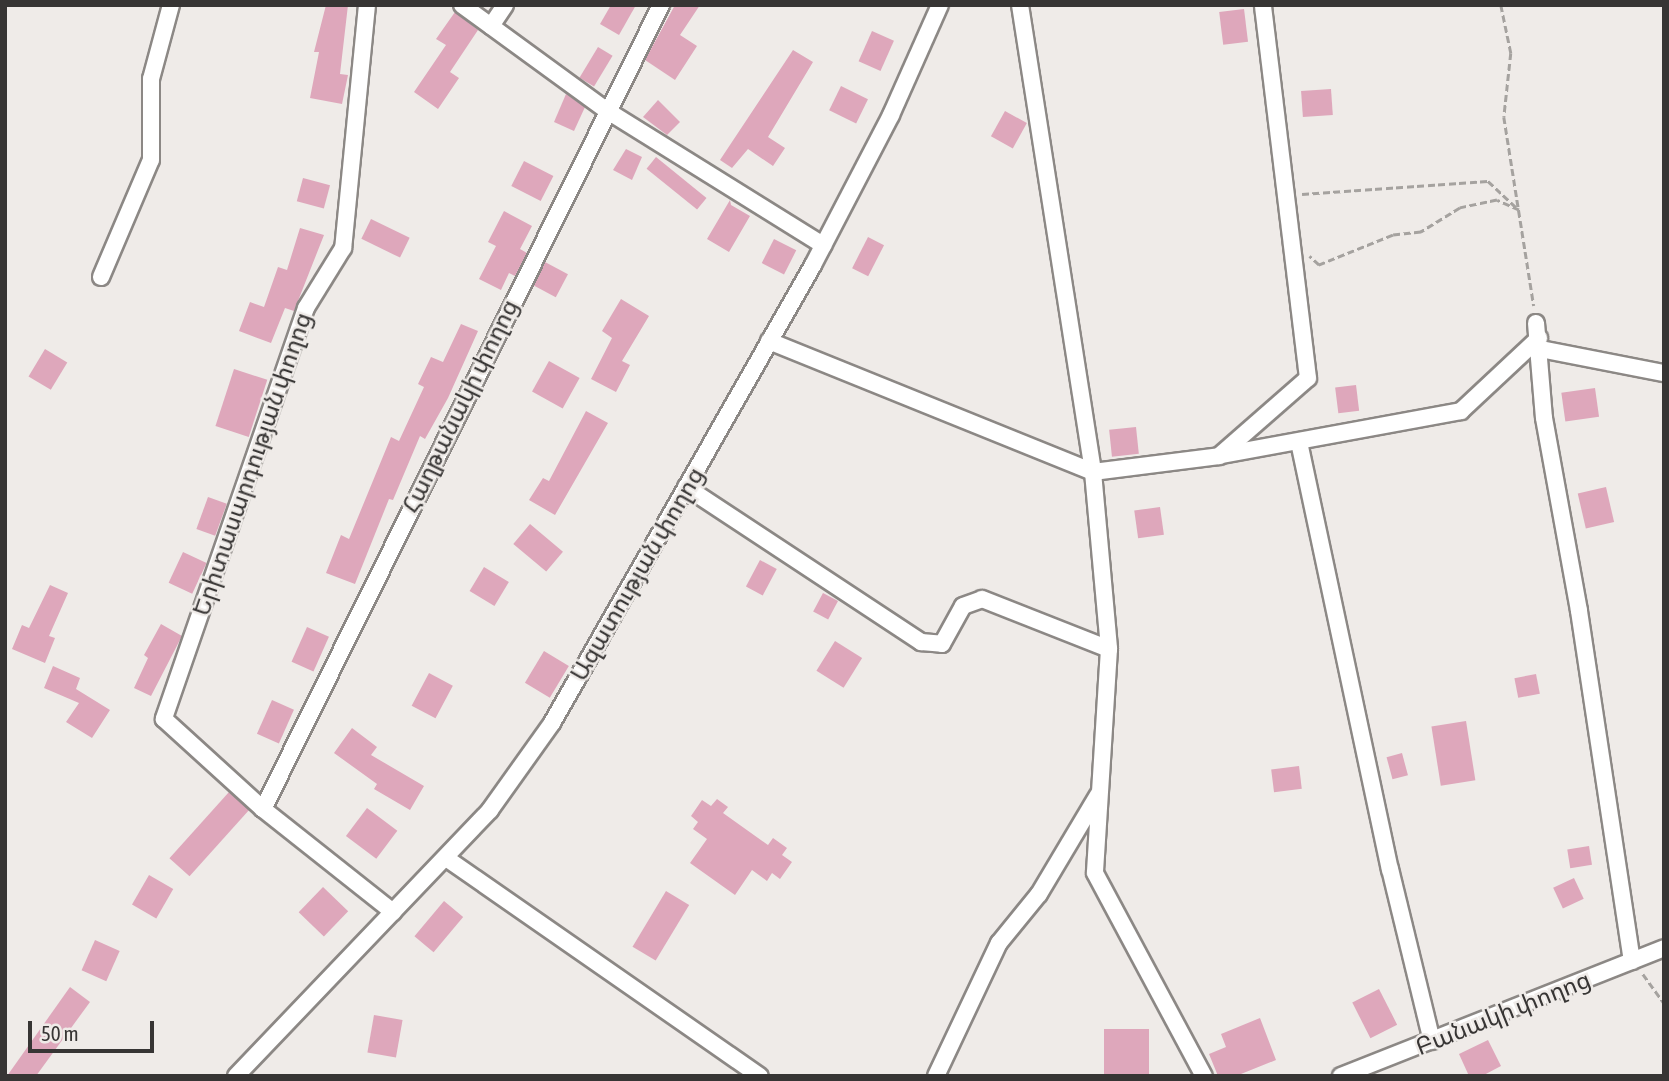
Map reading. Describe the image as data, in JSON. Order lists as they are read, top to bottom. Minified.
{"streets":{"street":["Հաղթանակի փողոց","Երիտասարդության փողոց","Ազատության փողոց","Բանակի փողոց"]},"crossings":[["Հաղթանակի փողոց","Երիտասարդության փողոց"]],"scale_bar":"50 m"}
